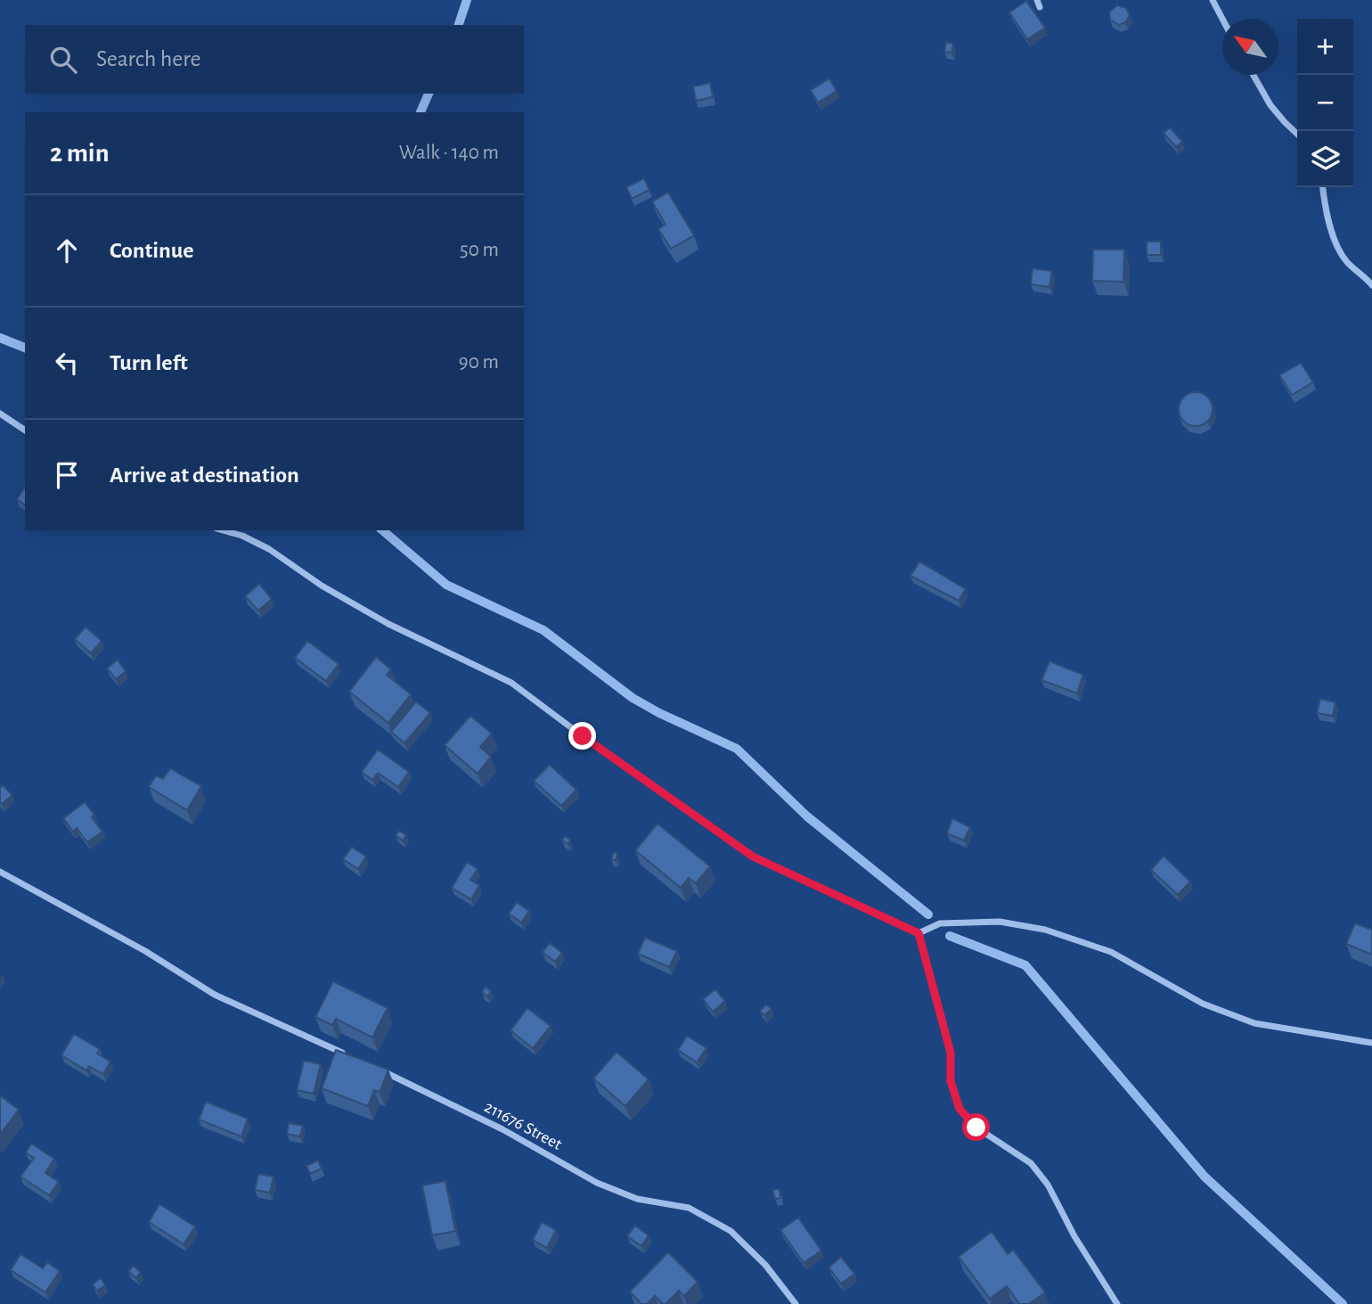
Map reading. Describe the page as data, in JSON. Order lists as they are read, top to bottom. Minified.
{"streets":{"street":["211676 Street"]},"north":"top left","page":{"map_buttons":["+","−"],"search":"Search here","heading":["2 min","Walk · 140 m"],"list":[["Continue","50 m"],["Turn left","90 m"],"Arrive at destination"]}}
